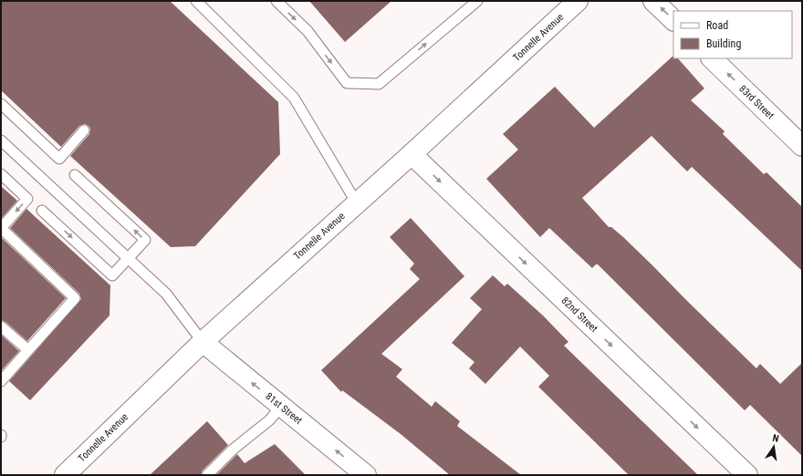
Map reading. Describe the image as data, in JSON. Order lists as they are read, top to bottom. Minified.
{"streets":{"street":["Tonnelle Avenue","83rd Street","82nd Street","81st Street"]},"crossings":[["Tonnelle Avenue","82nd Street"],["Tonnelle Avenue","81st Street"]],"one_way":["83rd Street","82nd Street","81st Street"],"legend":["Road","Building"],"north":"top"}
